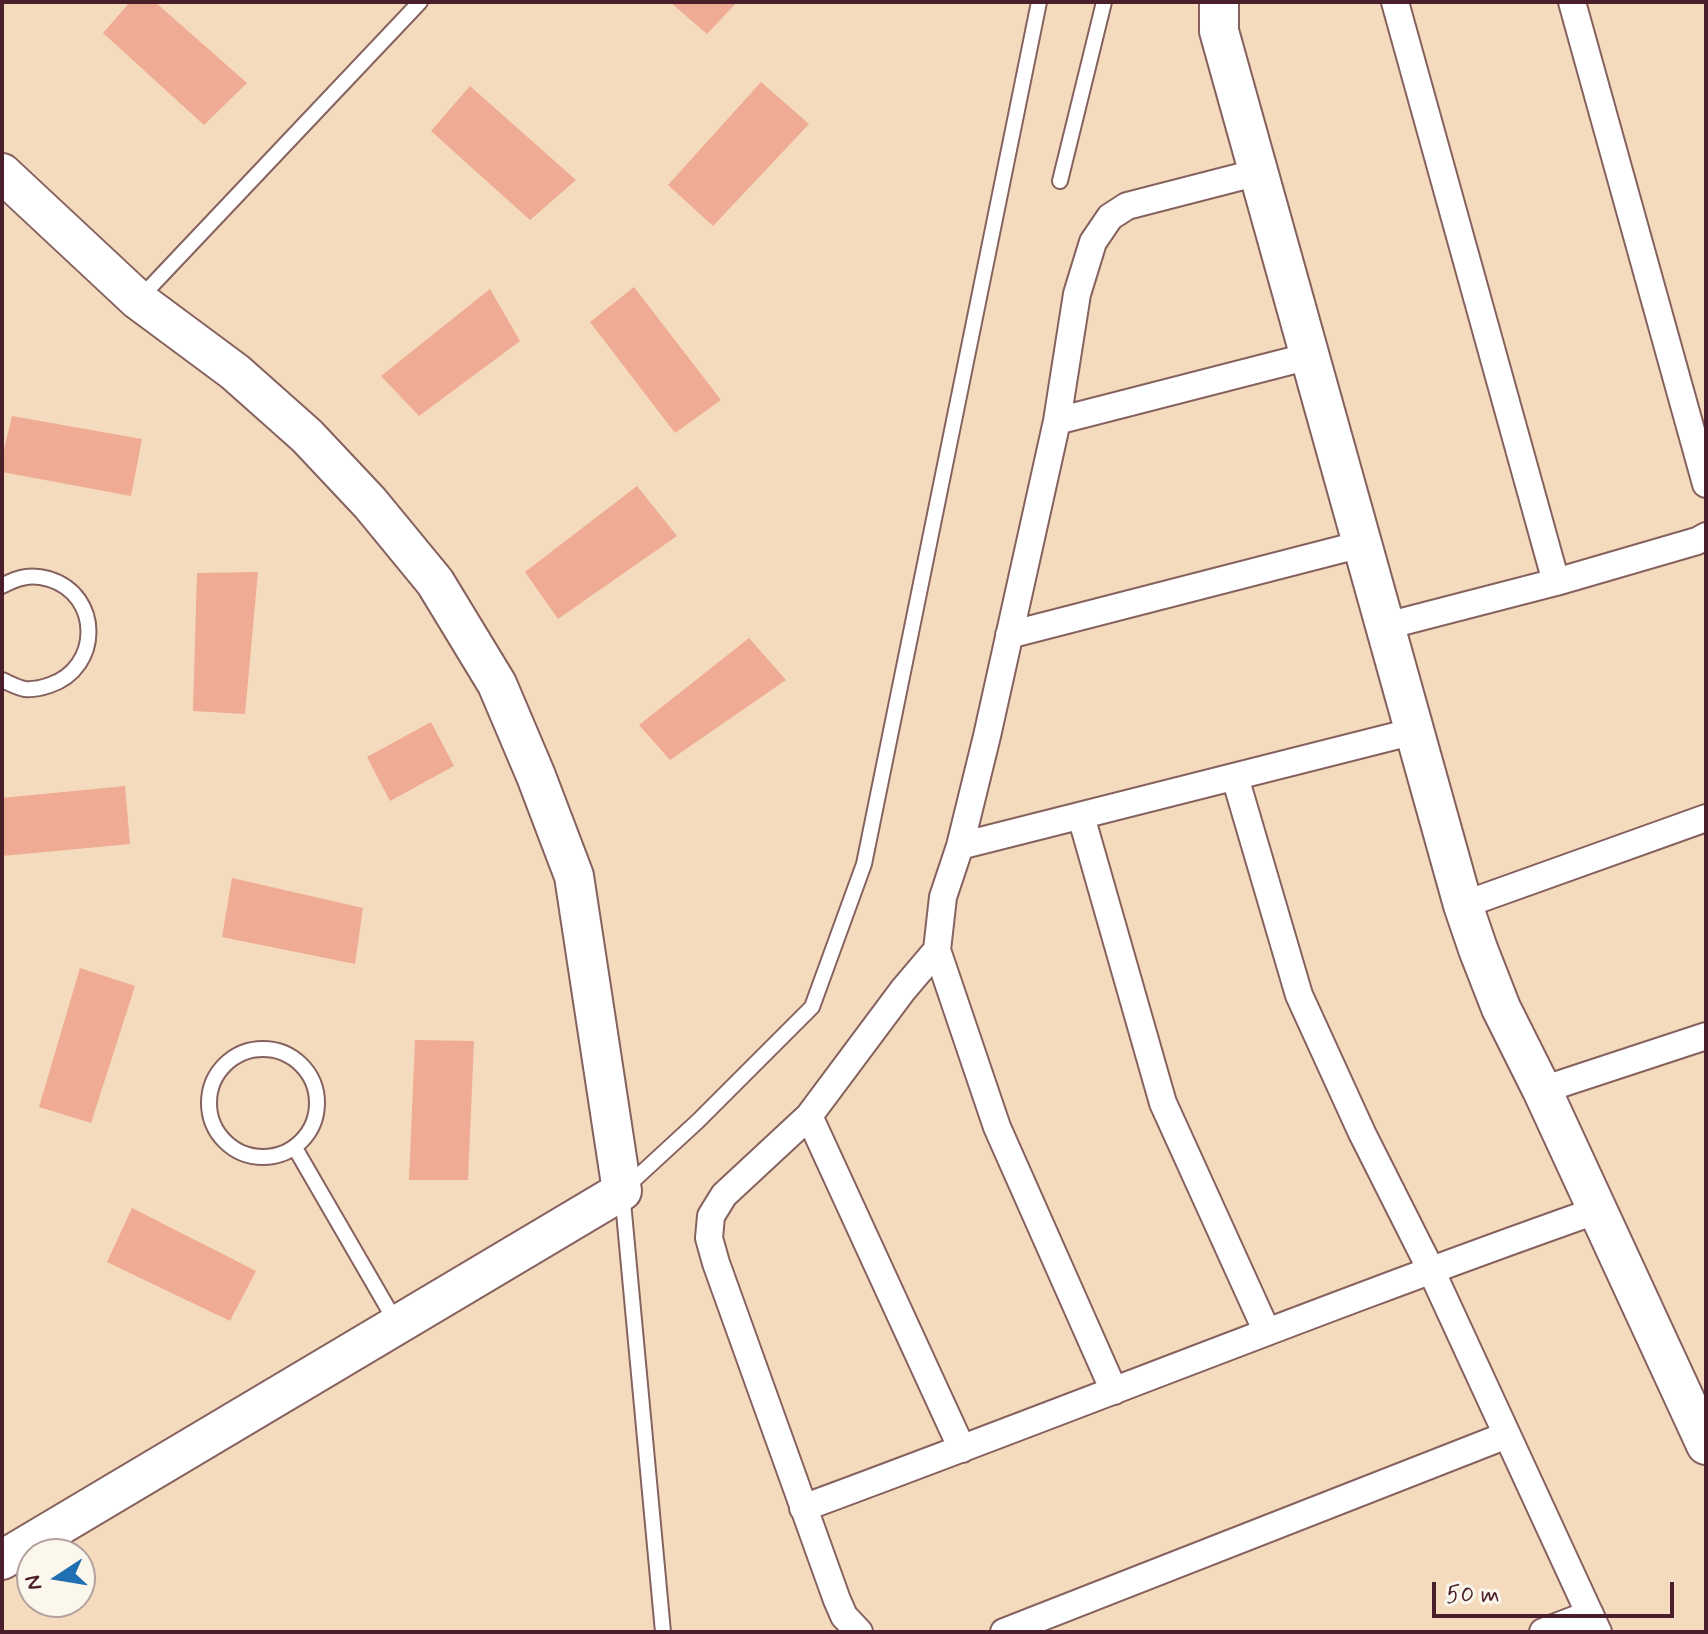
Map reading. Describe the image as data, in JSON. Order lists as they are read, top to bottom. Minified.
{"scale_bar":"50 m","north":"left"}
